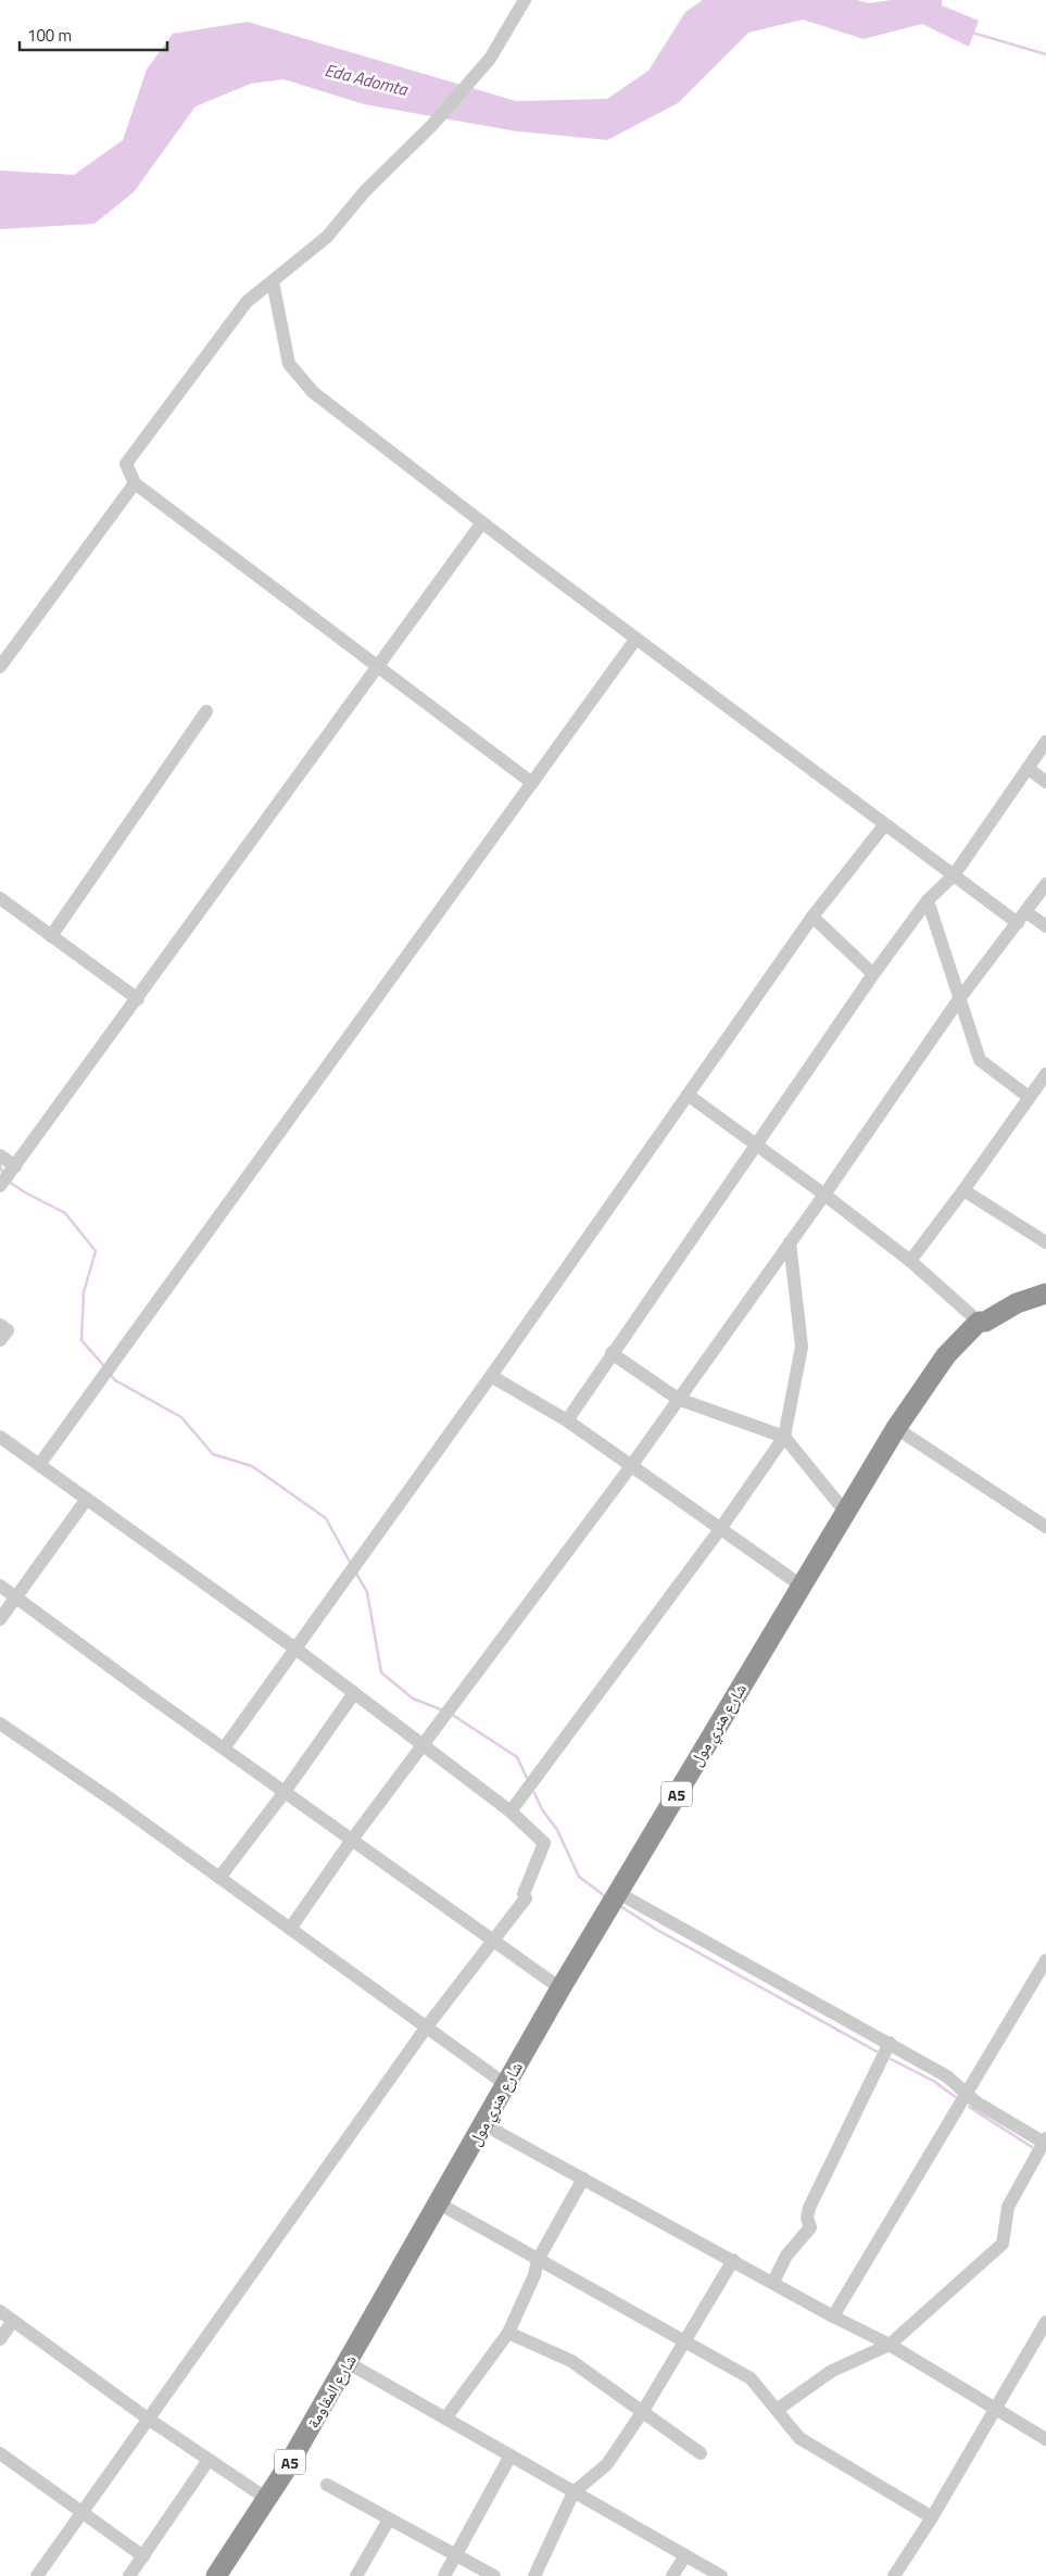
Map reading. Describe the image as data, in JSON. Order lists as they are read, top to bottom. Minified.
{"streets":{"highway":["شارع هنري مول","A5","شارع المقاومة"]},"crossings":[["شارع هنري مول","شارع المقاومة"]],"water":["Eda Adomta"],"scale_bar":"100 m"}
